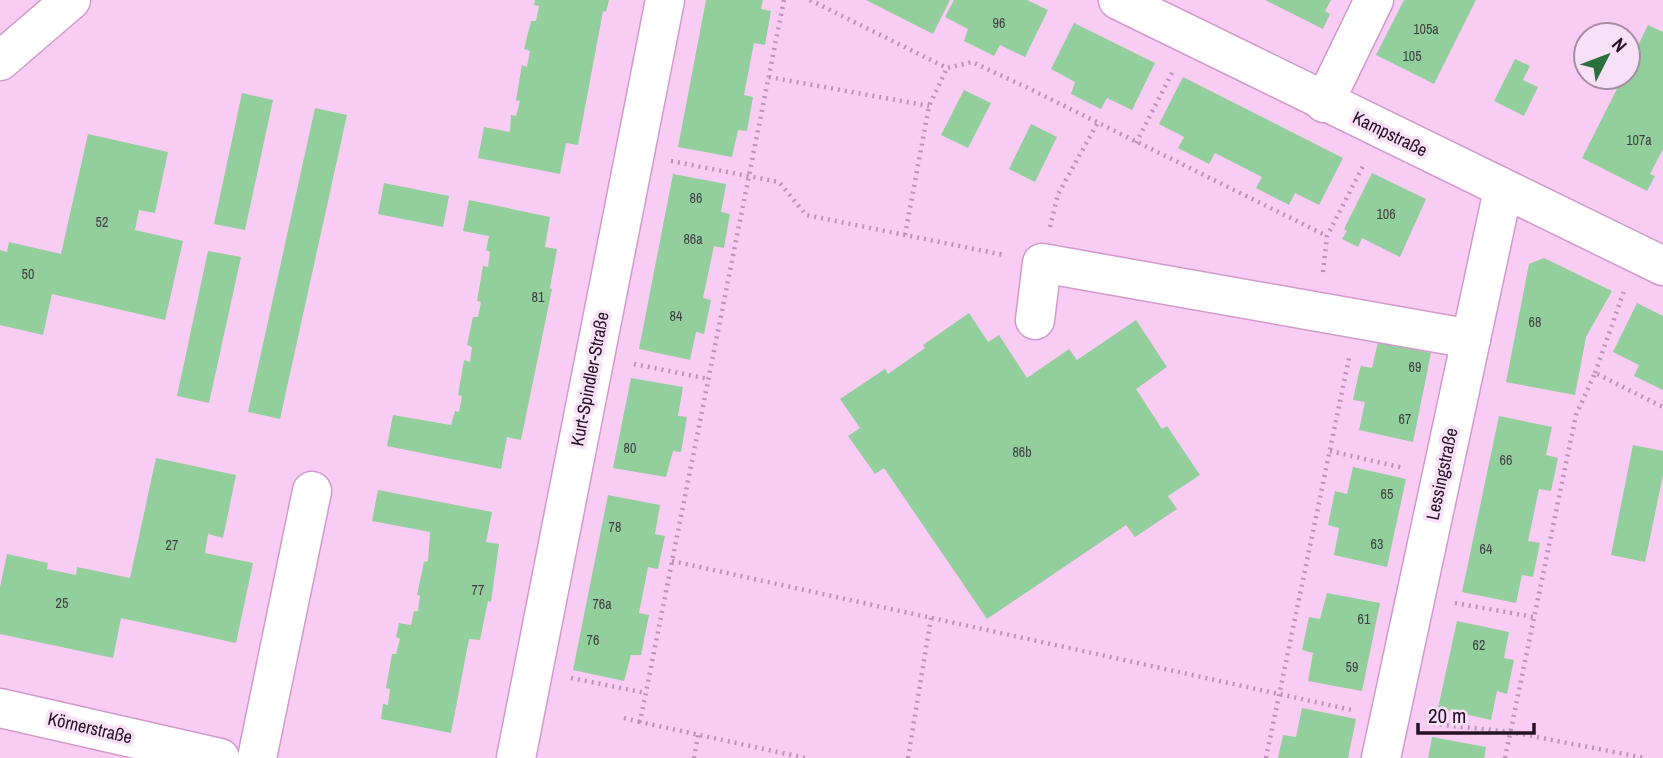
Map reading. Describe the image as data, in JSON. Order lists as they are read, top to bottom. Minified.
{"streets":{"street":["Kampstraße","Kurt-Spindler-Straße","Lessingstraße","Körnerstraße"]},"crossings":[["Kampstraße","Lessingstraße"]],"house_numbers":["96","105a","105","107a","86","106","52","86a","50","81","84","68","69","67","80","86b","66","65","78","63","27","64","77","25","76a","61","76","62","59"],"scale_bar":"20 m","north":"top right"}
